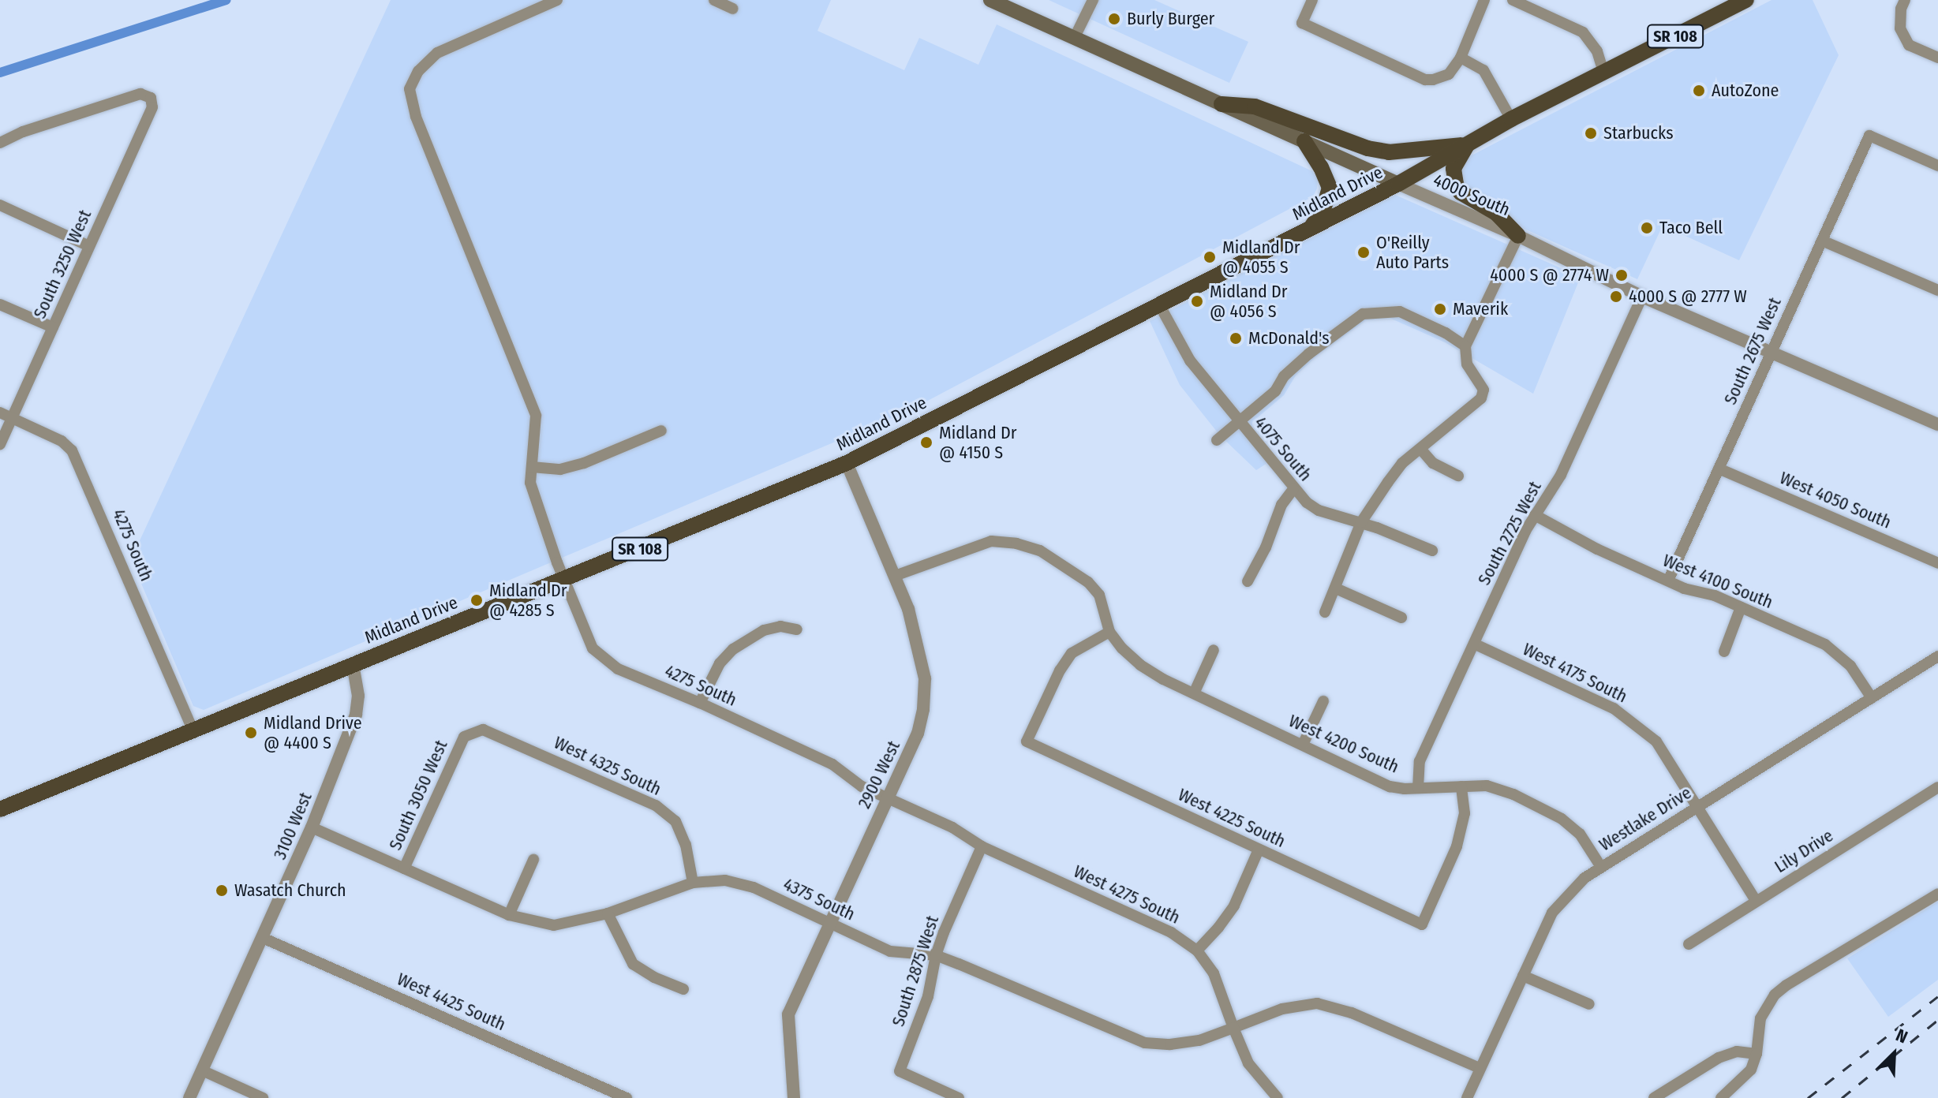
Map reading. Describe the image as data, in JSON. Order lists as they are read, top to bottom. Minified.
{"streets":{"main road":["SR 108","Midland Drive","4000 South"],"street":["South 3250 West","South 2675 West","4075 South","West 4050 South","South 2725 West","4275 South","West 4100 South","West 4175 South","West 4200 South","West 4325 South","2900 West","South 3050 West","West 4225 South","Westlake Drive","3100 West","Lily Drive","West 4275 South","4375 South","South 2875 West","West 4425 South"]},"crossings":[["Midland Drive","4000 South"],["Midland Drive","4075 South"],["Midland Drive","4275 South"],["Midland Drive","2900 West"],["Midland Drive","3100 West"],["4000 South","South 2675 West"],["4000 South","South 2725 West"],["South 3250 West","4275 South"],["South 2675 West","West 4050 South"],["South 2675 West","West 4100 South"],["South 2725 West","West 4100 South"],["South 2725 West","West 4175 South"],["South 2725 West","West 4200 South"],["4275 South","West 4275 South"],["West 4100 South","Westlake Drive"],["West 4175 South","Westlake Drive"],["West 4175 South","Lily Drive"],["West 4200 South","2900 West"],["West 4200 South","West 4225 South"],["West 4200 South","Westlake Drive"],["West 4325 South","South 3050 West"],["West 4325 South","4375 South"],["2900 West","West 4275 South"],["2900 West","4375 South"],["South 3050 West","4375 South"],["3100 West","4375 South"],["3100 West","West 4425 South"],["West 4275 South","4375 South"],["West 4275 South","South 2875 West"],["4375 South","South 2875 West"]],"places":["Burly Burger","AutoZone","Starbucks","Taco Bell","O'Reilly Auto Parts","Midland Dr @ 4055 S","4000 S @ 2774 W","4000 S @ 2777 W","Midland Dr @ 4056 S","Maverik","McDonald's","Midland Dr @ 4150 S","Midland Dr @ 4285 S","Midland Drive @ 4400 S","Wasatch Church"],"north":"top right"}
